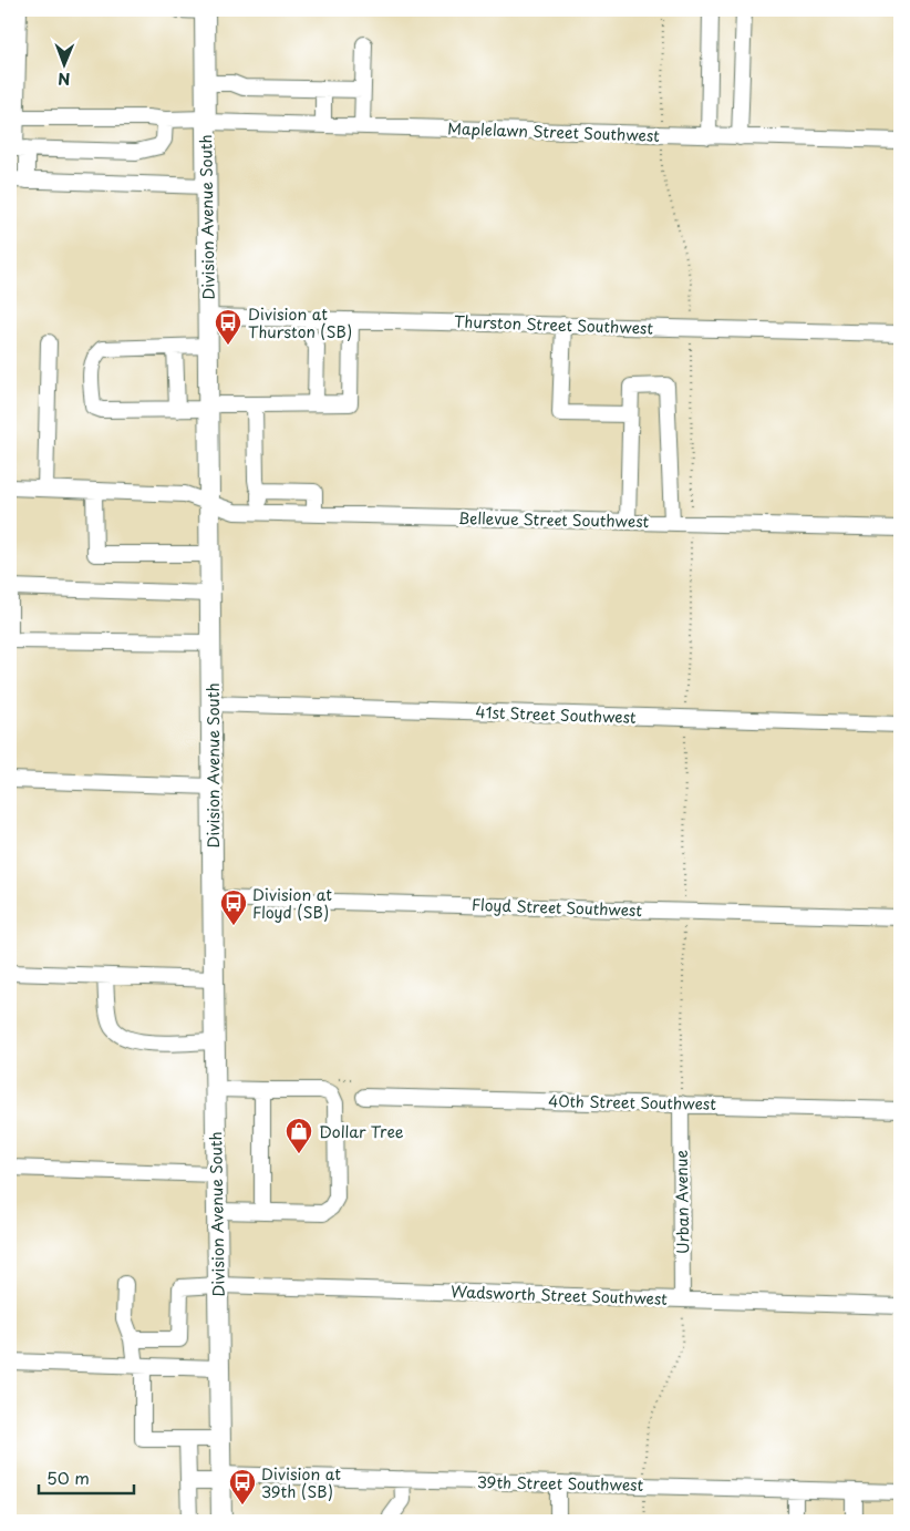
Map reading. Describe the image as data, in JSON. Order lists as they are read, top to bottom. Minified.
{"streets":{"main road":["Division Avenue South"],"street":["Maplelawn Street Southwest","Thurston Street Southwest","Bellevue Street Southwest","41st Street Southwest","Floyd Street Southwest","40th Street Southwest","Urban Avenue","Wadsworth Street Southwest","39th Street Southwest"]},"crossings":[["Maplelawn Street Southwest","Division Avenue South"],["Division Avenue South","Thurston Street Southwest"],["Division Avenue South","Bellevue Street Southwest"],["Division Avenue South","41st Street Southwest"],["Division Avenue South","Floyd Street Southwest"],["Division Avenue South","Wadsworth Street Southwest"],["Division Avenue South","39th Street Southwest"],["40th Street Southwest","Urban Avenue"],["Urban Avenue","Wadsworth Street Southwest"]],"places":{"bus stop":["Division at Thurston (SB)","Division at Floyd (SB)","Division at 39th (SB)"],"shop":["Dollar Tree"]},"scale_bar":"50 m","north":"bottom"}
